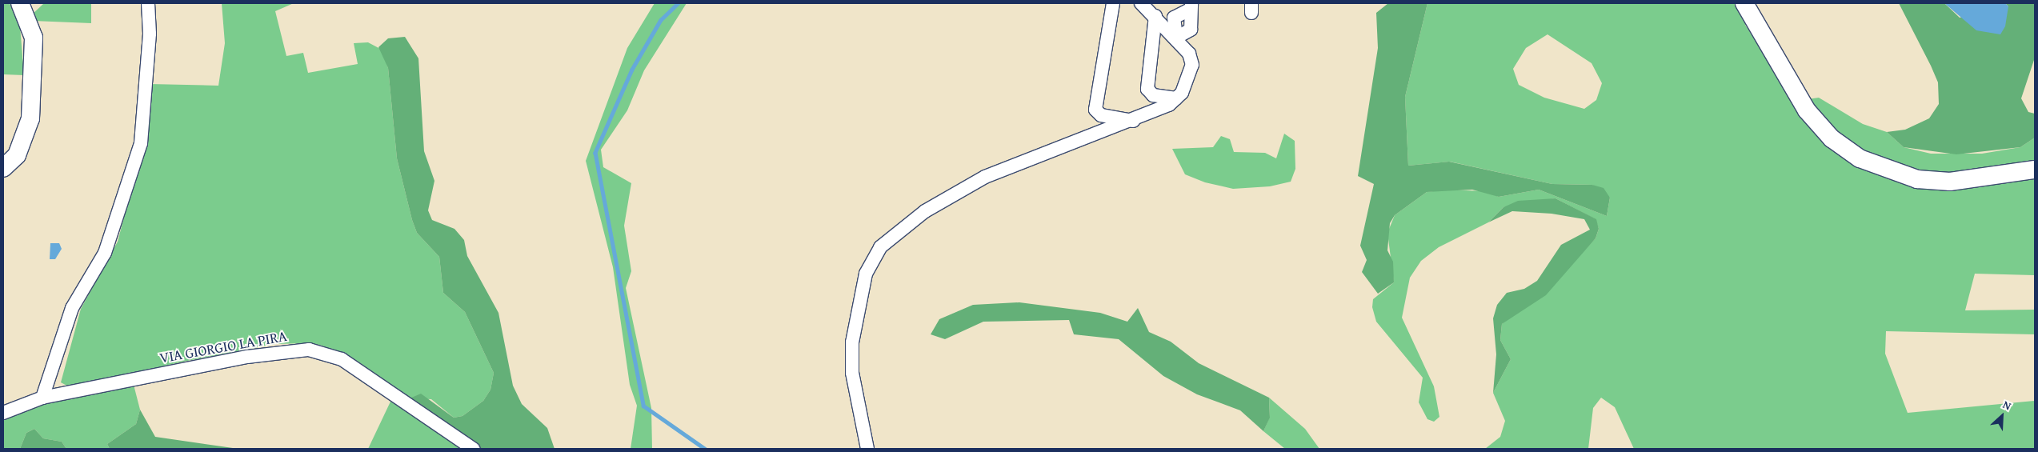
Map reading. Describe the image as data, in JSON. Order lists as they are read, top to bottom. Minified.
{"streets":{"street":["VIA GIORGIO LA PIRA"]},"north":"top right"}
